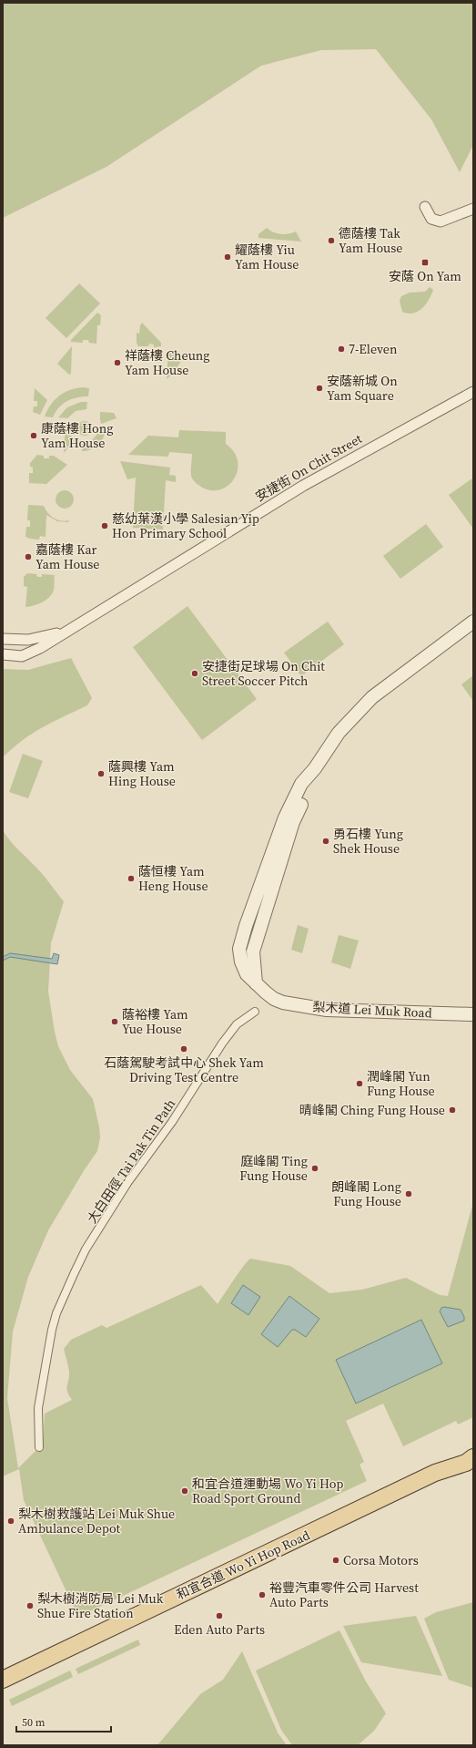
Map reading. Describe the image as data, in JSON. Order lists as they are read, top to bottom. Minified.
{"streets":{"main road":["和宜合道 Wo Yi Hop Road"],"street":["安捷街 On Chit Street","梨木道 Lei Muk Road","大白田徑 Tai Pak Tin Path"]},"places":{"other":["德蔭樓 Tak Yam House","耀蔭樓 Yiu Yam House","7-Eleven","祥蔭樓 Cheung Yam House","安蔭新城 On Yam Square","康蔭樓 Hong Yam House","慈幼葉漢小學 Salesian Yip Hon Primary School","嘉蔭樓 Kar Yam House","安捷街足球場 On Chit Street Soccer Pitch","蔭興樓 Yam Hing House","勇石樓 Yung Shek House","蔭恒樓 Yam Heng House","蔭裕樓 Yam Yue House","石蔭駕駛考試中心 Shek Yam Driving Test Centre","潤峰閣 Yun Fung House","晴峰閣 Ching Fung House","庭峰閣 Ting Fung House","朗峰閣 Long Fung House","和宜合道運動場 Wo Yi Hop Road Sport Ground","梨木樹救護站 Lei Muk Shue Ambulance Depot","Corsa Motors","裕豐汽車零件公司 Harvest Auto Parts","梨木樹消防局 Lei Muk Shue Fire Station","Eden Auto Parts"],"transit":["安蔭 On Yam"]},"scale_bar":"50 m"}
